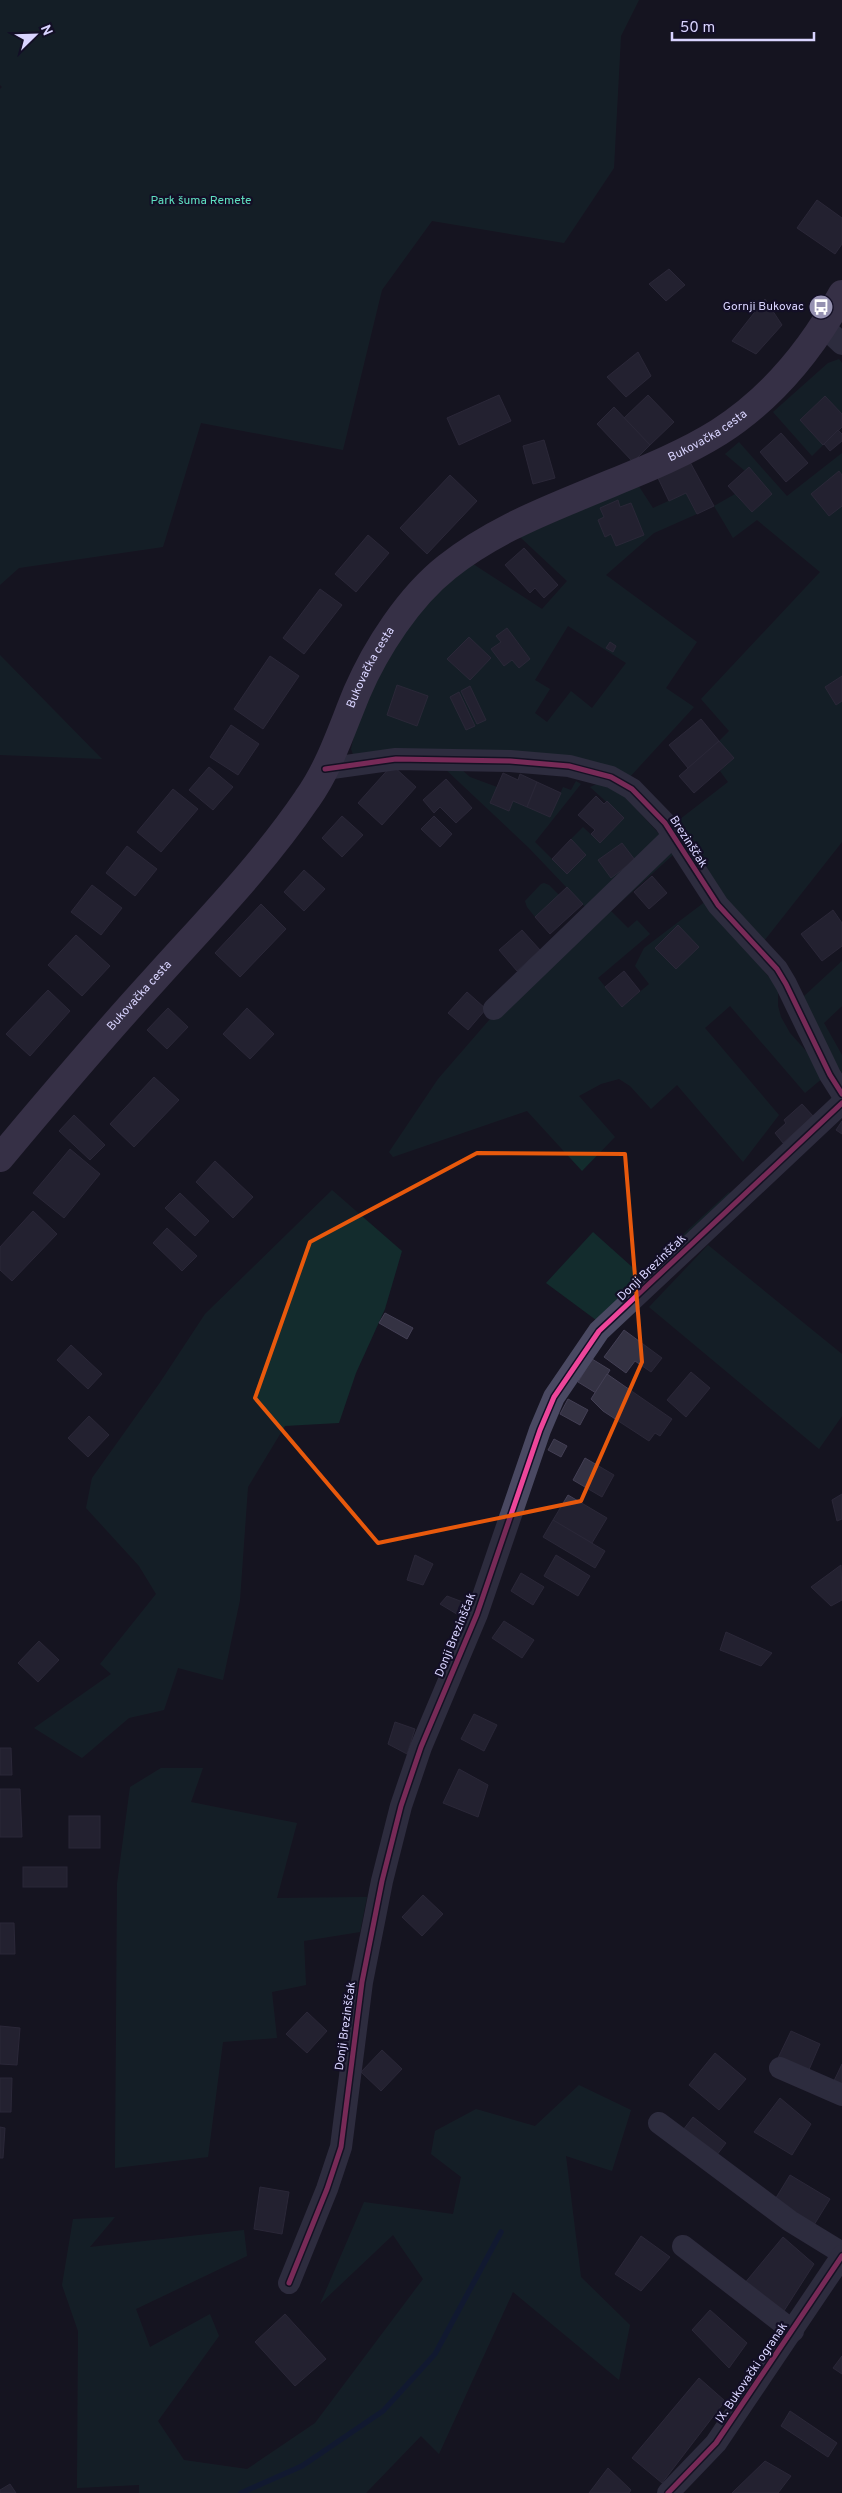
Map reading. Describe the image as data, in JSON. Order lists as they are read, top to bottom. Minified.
{"streets":{"main road":["Bukovačka cesta"],"street":["Brezinščak","Donji Brezinščak","IX. Bukovački ogranak"]},"crossings":[["Bukovačka cesta","Brezinščak"]],"parks":["Park šuma Remete"],"places":{"bus stop":["Gornji Bukovac"]},"scale_bar":"50 m","north":"top right"}
